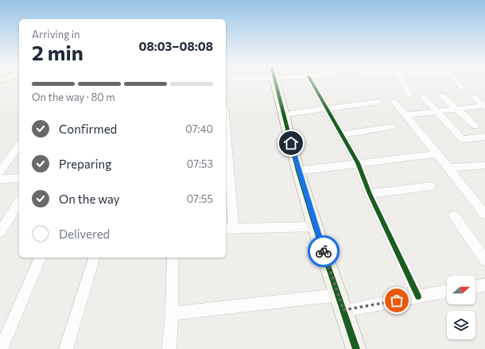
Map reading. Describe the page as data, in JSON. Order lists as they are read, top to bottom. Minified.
{"north":"right","page":{"heading":["2 min","Arriving in","08:03–08:08"],"bar":"On the way · 80 m","list":[["Confirmed","07:40"],["Preparing","07:53"],["On the way","07:55"],"Delivered"]}}
